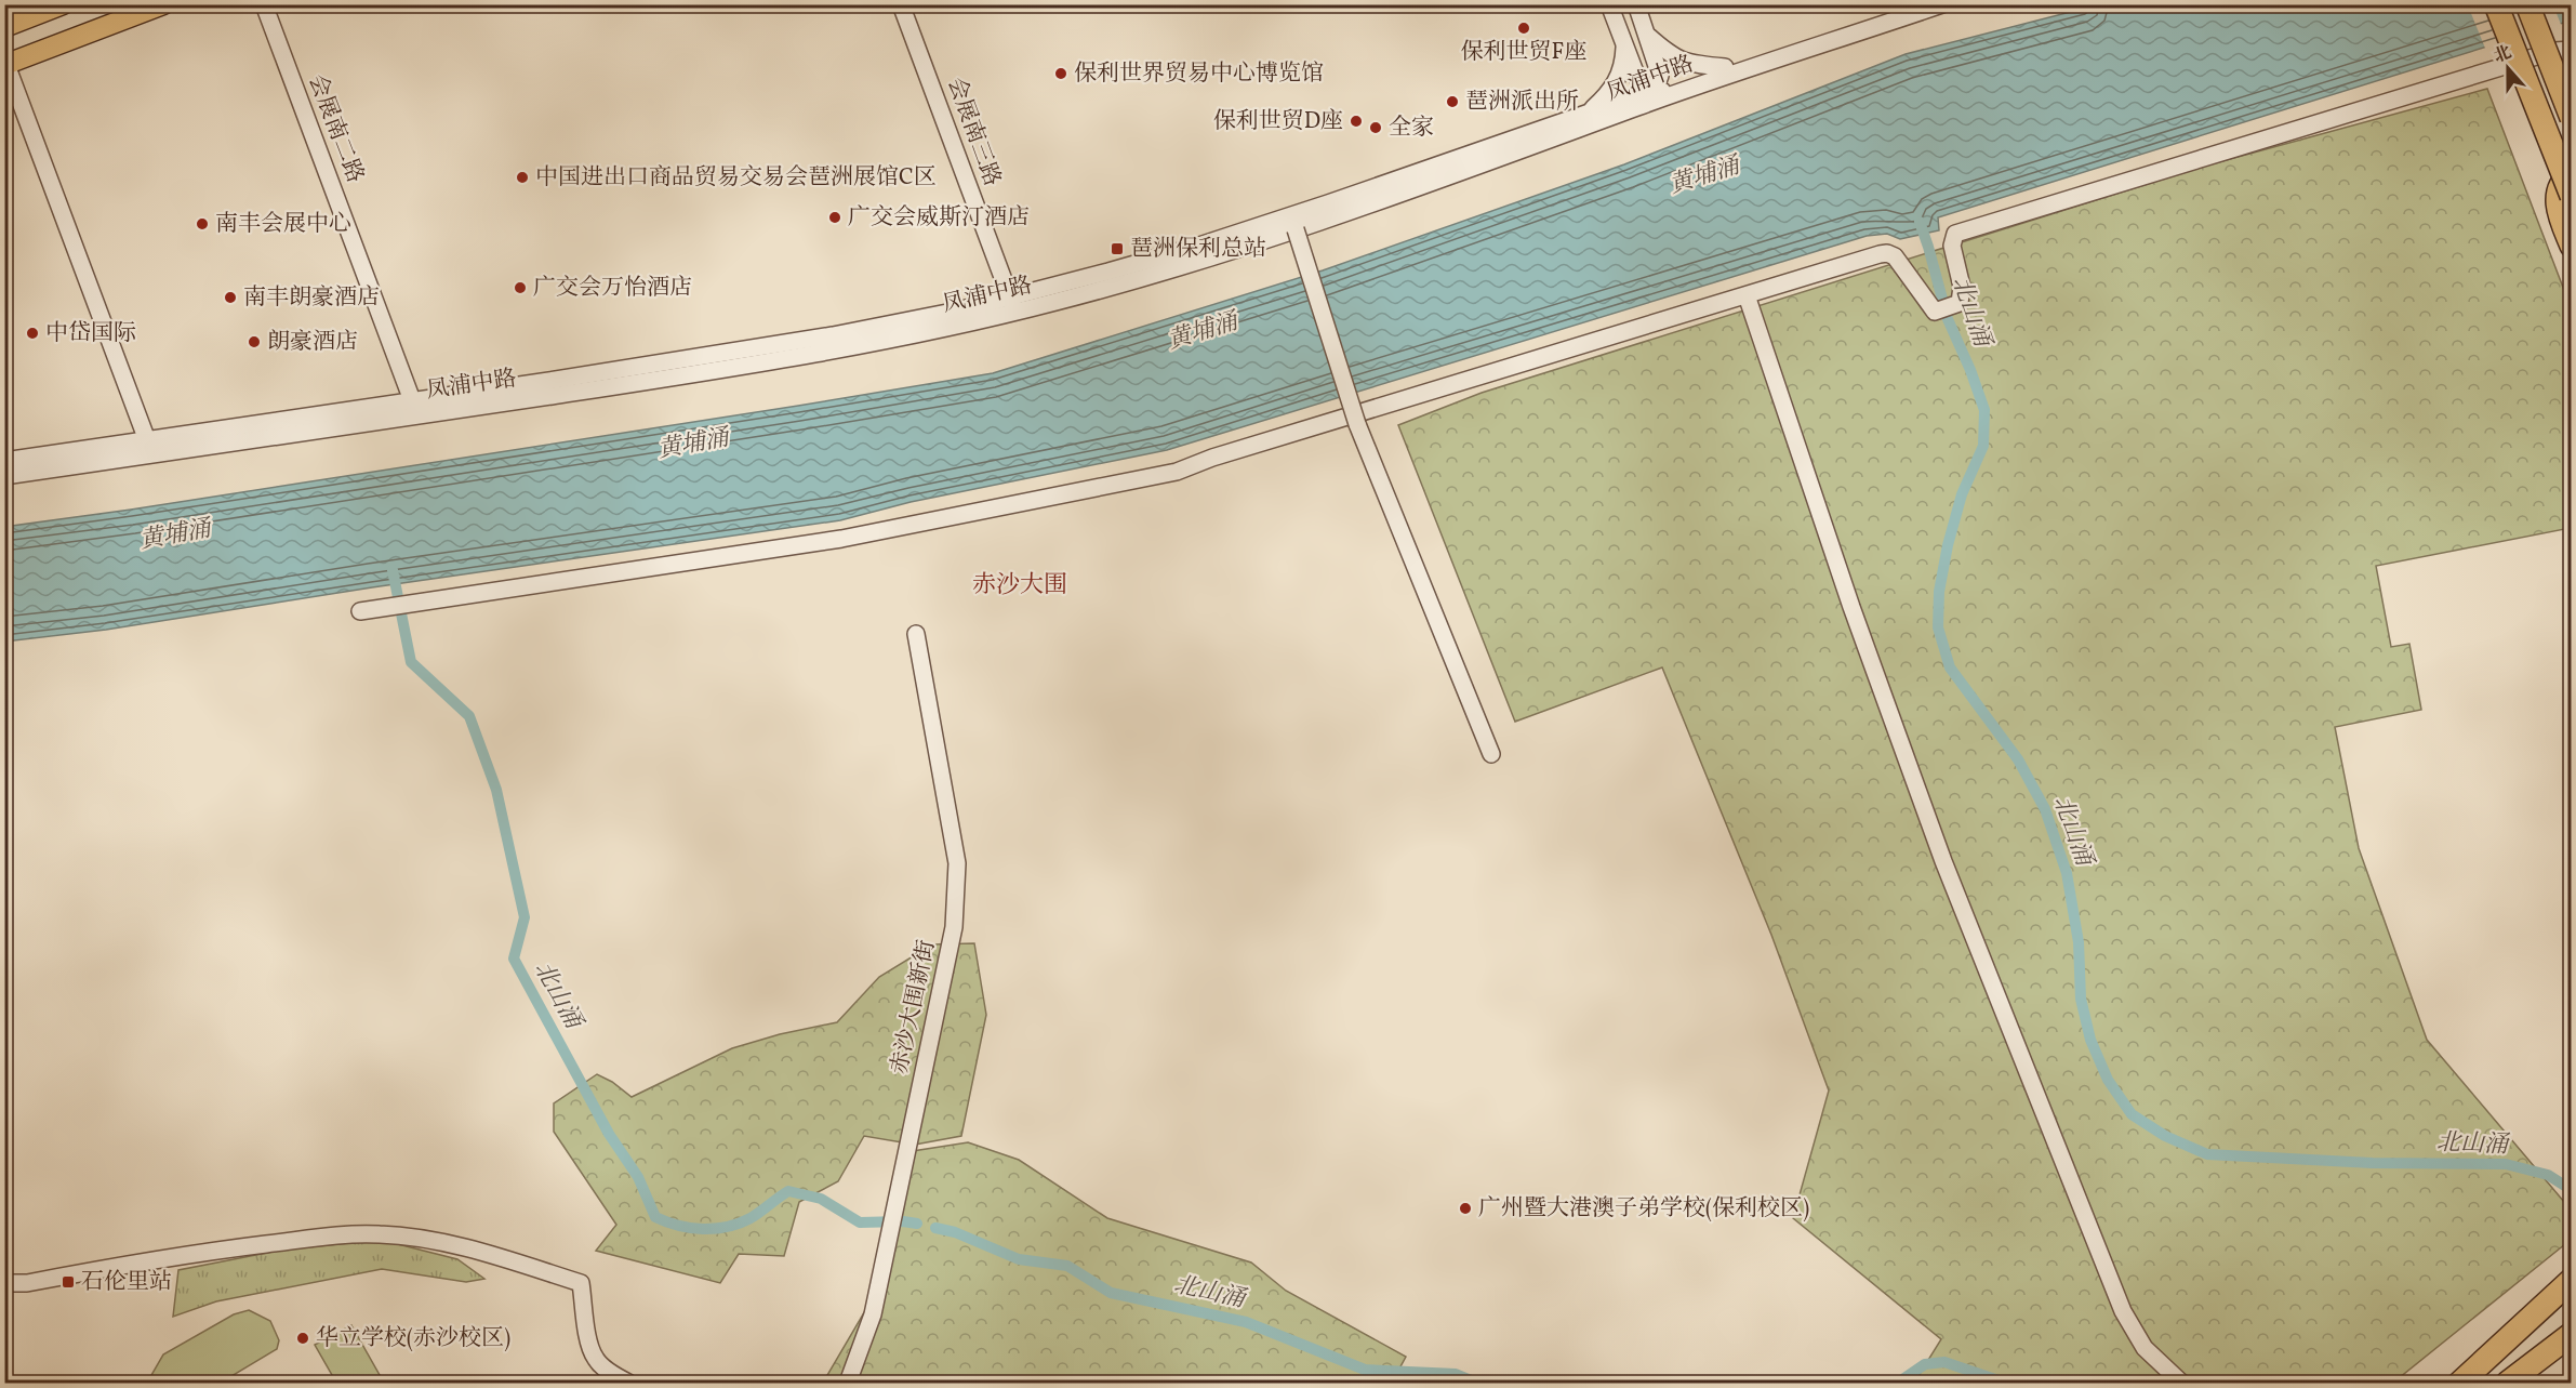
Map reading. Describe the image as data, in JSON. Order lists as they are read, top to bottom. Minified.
{"streets":{"street":["凤浦中路","会展南二路","会展南三路","赤沙大围新街"]},"crossings":[["凤浦中路","会展南二路"],["凤浦中路","会展南三路"]],"districts":["赤沙大围"],"water":["黄埔涌","北山涌"],"places":{"other":["保利世贸F座","保利世界贸易中心博览馆","琶洲派出所","保利世贸D座","全家","中国进出口商品贸易交易会琶洲展馆C区","广交会威斯汀酒店","南丰会展中心","广交会万怡酒店","南丰朗豪酒店","中岱国际","朗豪酒店","广州暨大港澳子弟学校(保利校区)","华立学校(赤沙校区)"],"transit":["琶洲保利总站","石伦里站"]},"north":"top"}
